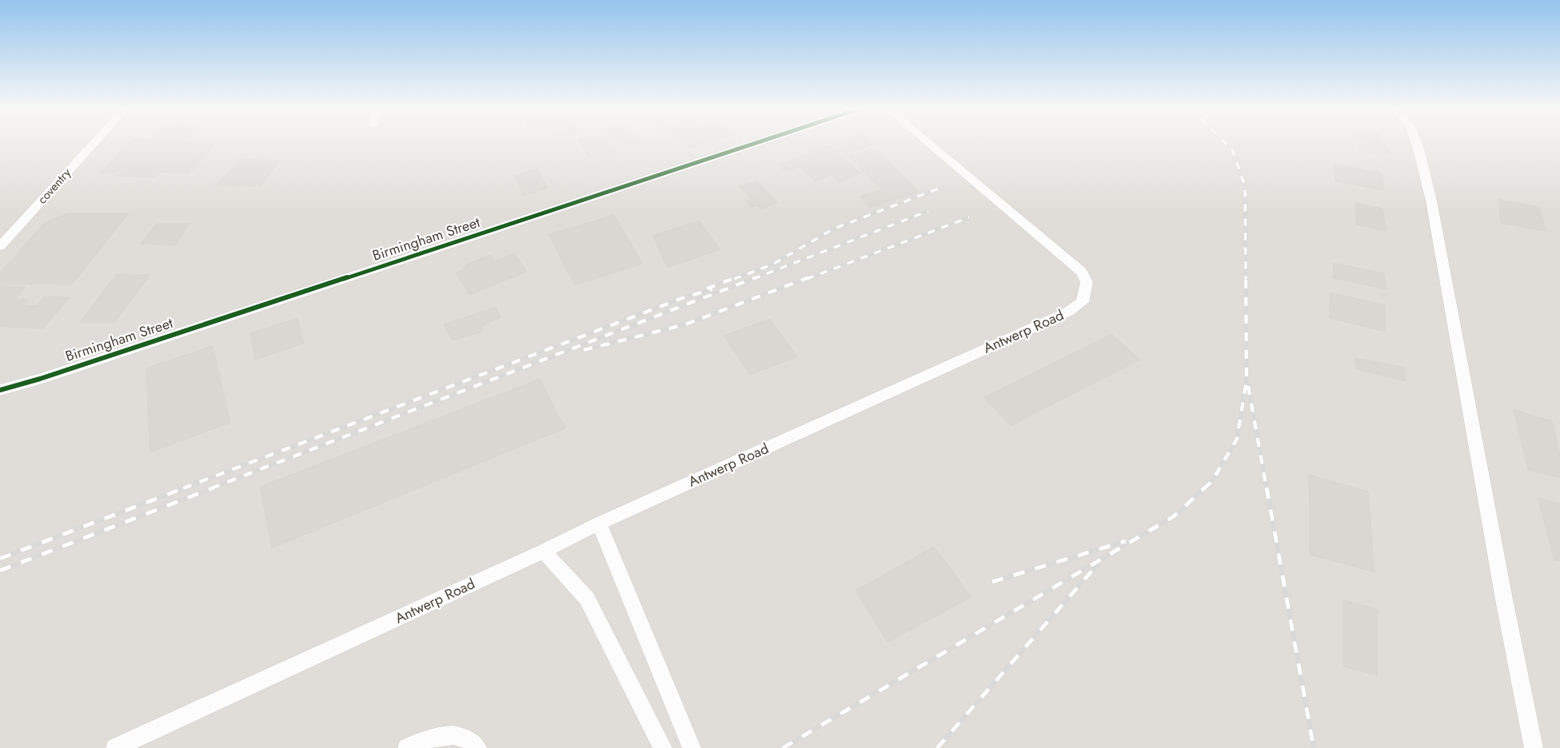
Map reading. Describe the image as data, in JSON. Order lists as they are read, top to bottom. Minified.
{"streets":{"street":["coventry","Birmingham Street","Antwerp Road"]}}
